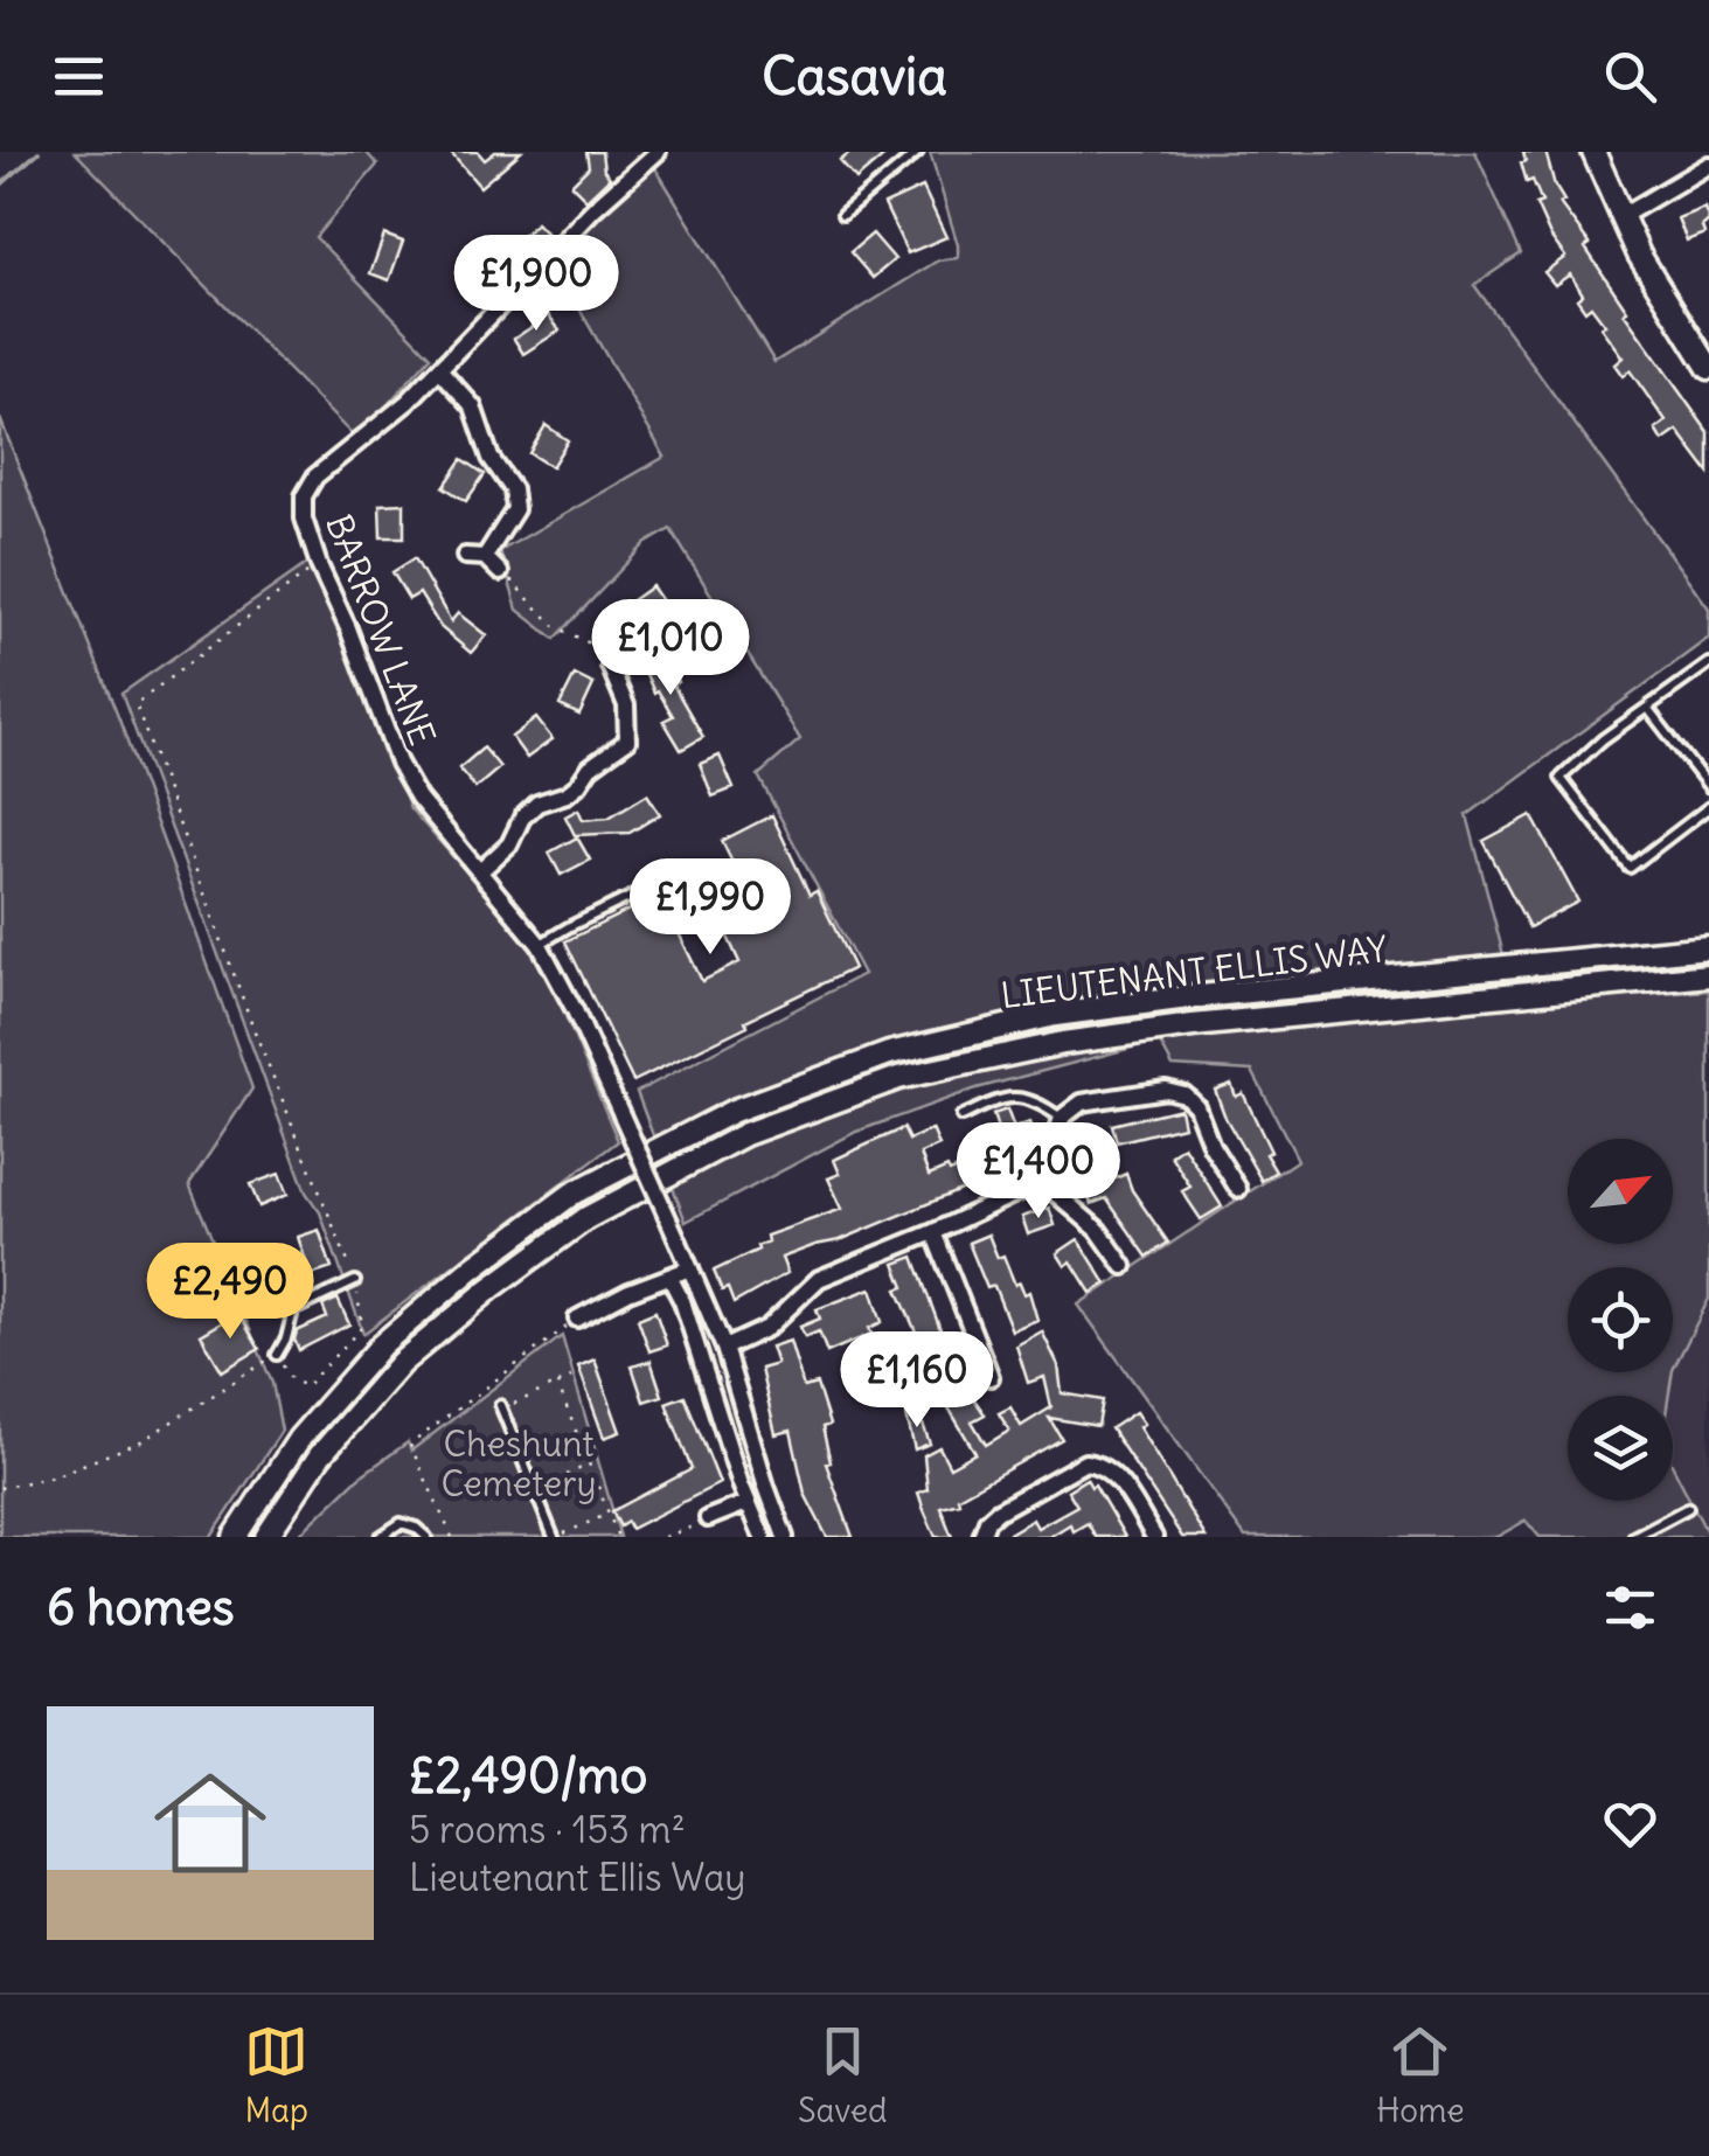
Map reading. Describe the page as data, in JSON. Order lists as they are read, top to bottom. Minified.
{"streets":{"main road":["LIEUTENANT ELLIS WAY"],"street":["BARROW LANE"]},"parks":["Cheshunt Cemetery"],"north":"top right","page":{"header":"Casavia","price":["£1,900","£1,010","£1,990","£1,400","£2,490","£1,160"],"heading":"6 homes","list":[{"name":"£2,490/mo","note":"5 rooms · 153 m² · Lieutenant Ellis Way"}],"tabs":["Map","Saved","Home"]}}
